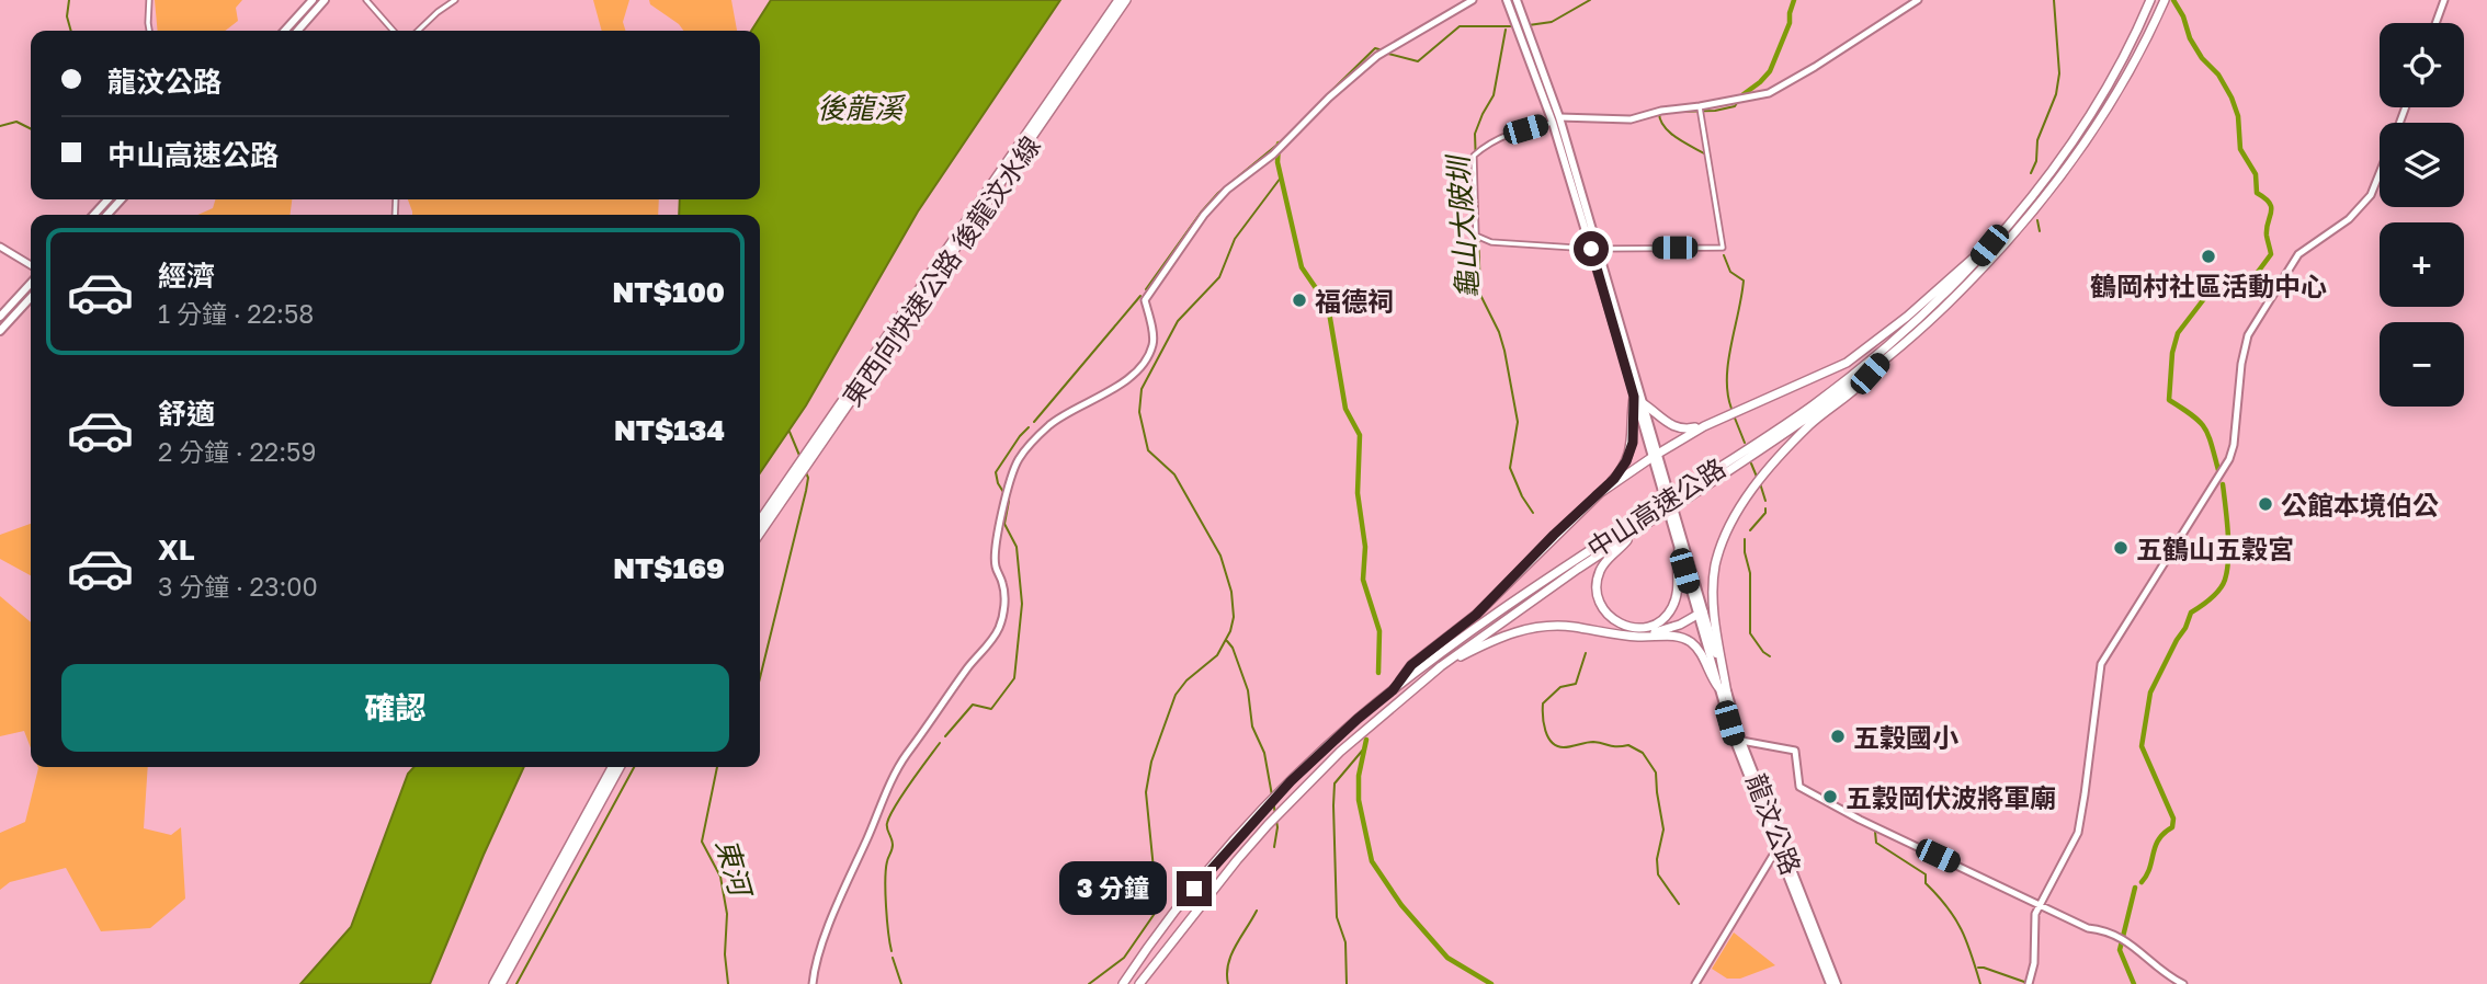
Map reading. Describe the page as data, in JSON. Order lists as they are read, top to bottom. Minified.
{"streets":{"highway":["東西向快速公路 後龍汶水線","中山高速公路"],"main road":["龍汶公路"]},"water":["後龍溪","龜山大陂圳","東河"],"places":["鶴岡村社區活動中心","福德祠","公館本境伯公","五鶴山五穀宮","五穀國小","五穀岡伏波將軍廟"],"page":{"map_buttons":["+","−"],"banner":["龍汶公路","中山高速公路"],"list":[{"name":"經濟","note":"1 分鐘 · 22:58","value":"NT$100"},{"name":"舒適","note":"2 分鐘 · 22:59","value":"NT$134"},{"name":"XL","note":"3 分鐘 · 23:00","value":"NT$169"}],"buttons":"確認","bubble":"3 分鐘"}}
